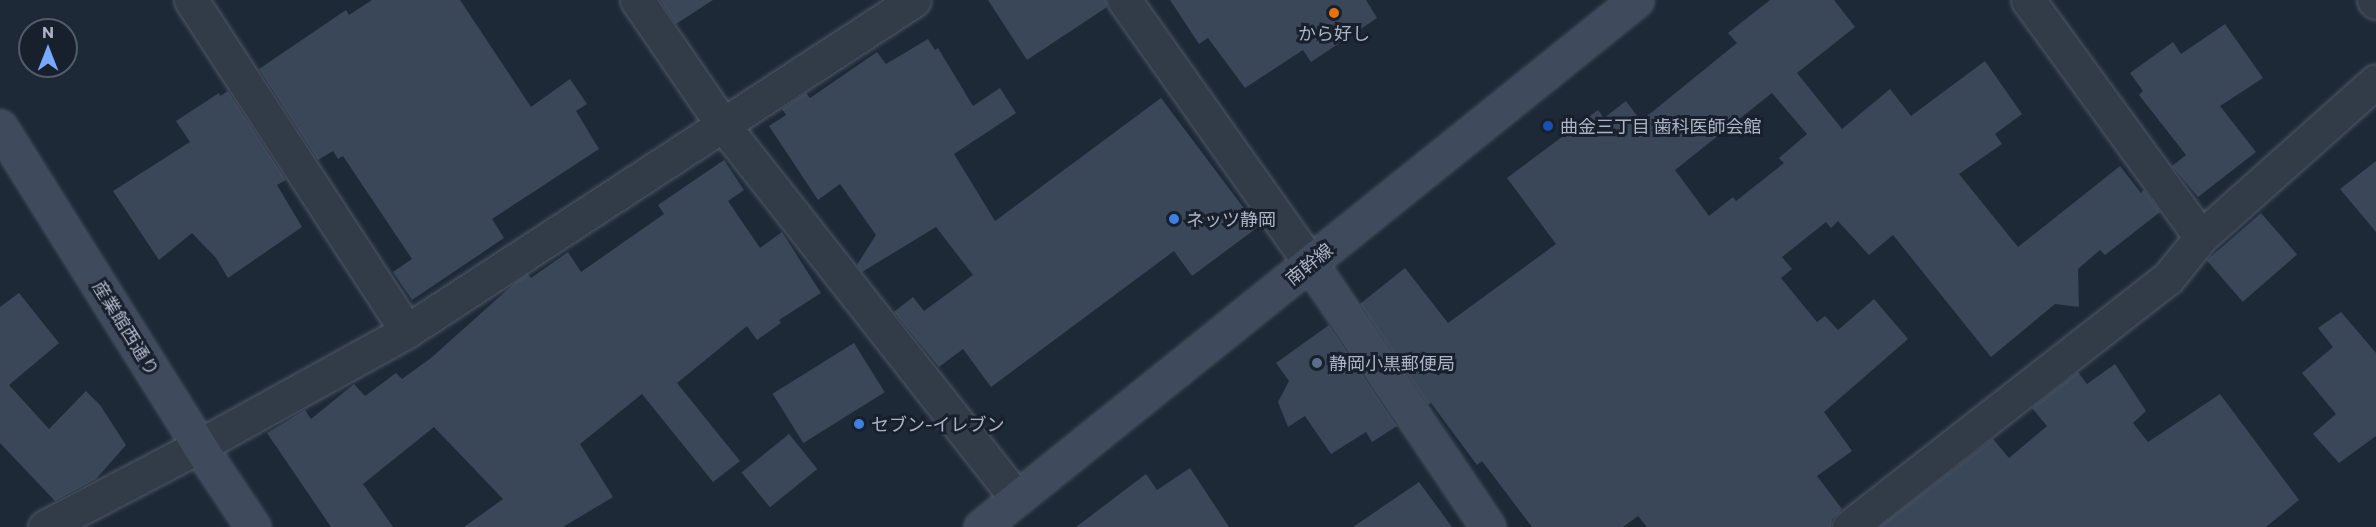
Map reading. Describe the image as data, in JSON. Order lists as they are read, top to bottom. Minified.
{"streets":{"main road":["南幹線","産業館西通り"]},"places":["から好し","曲金三丁目 歯科医師会館","ネッツ静岡","静岡小黒郵便局","セブン-イレブン"],"north":"top"}
